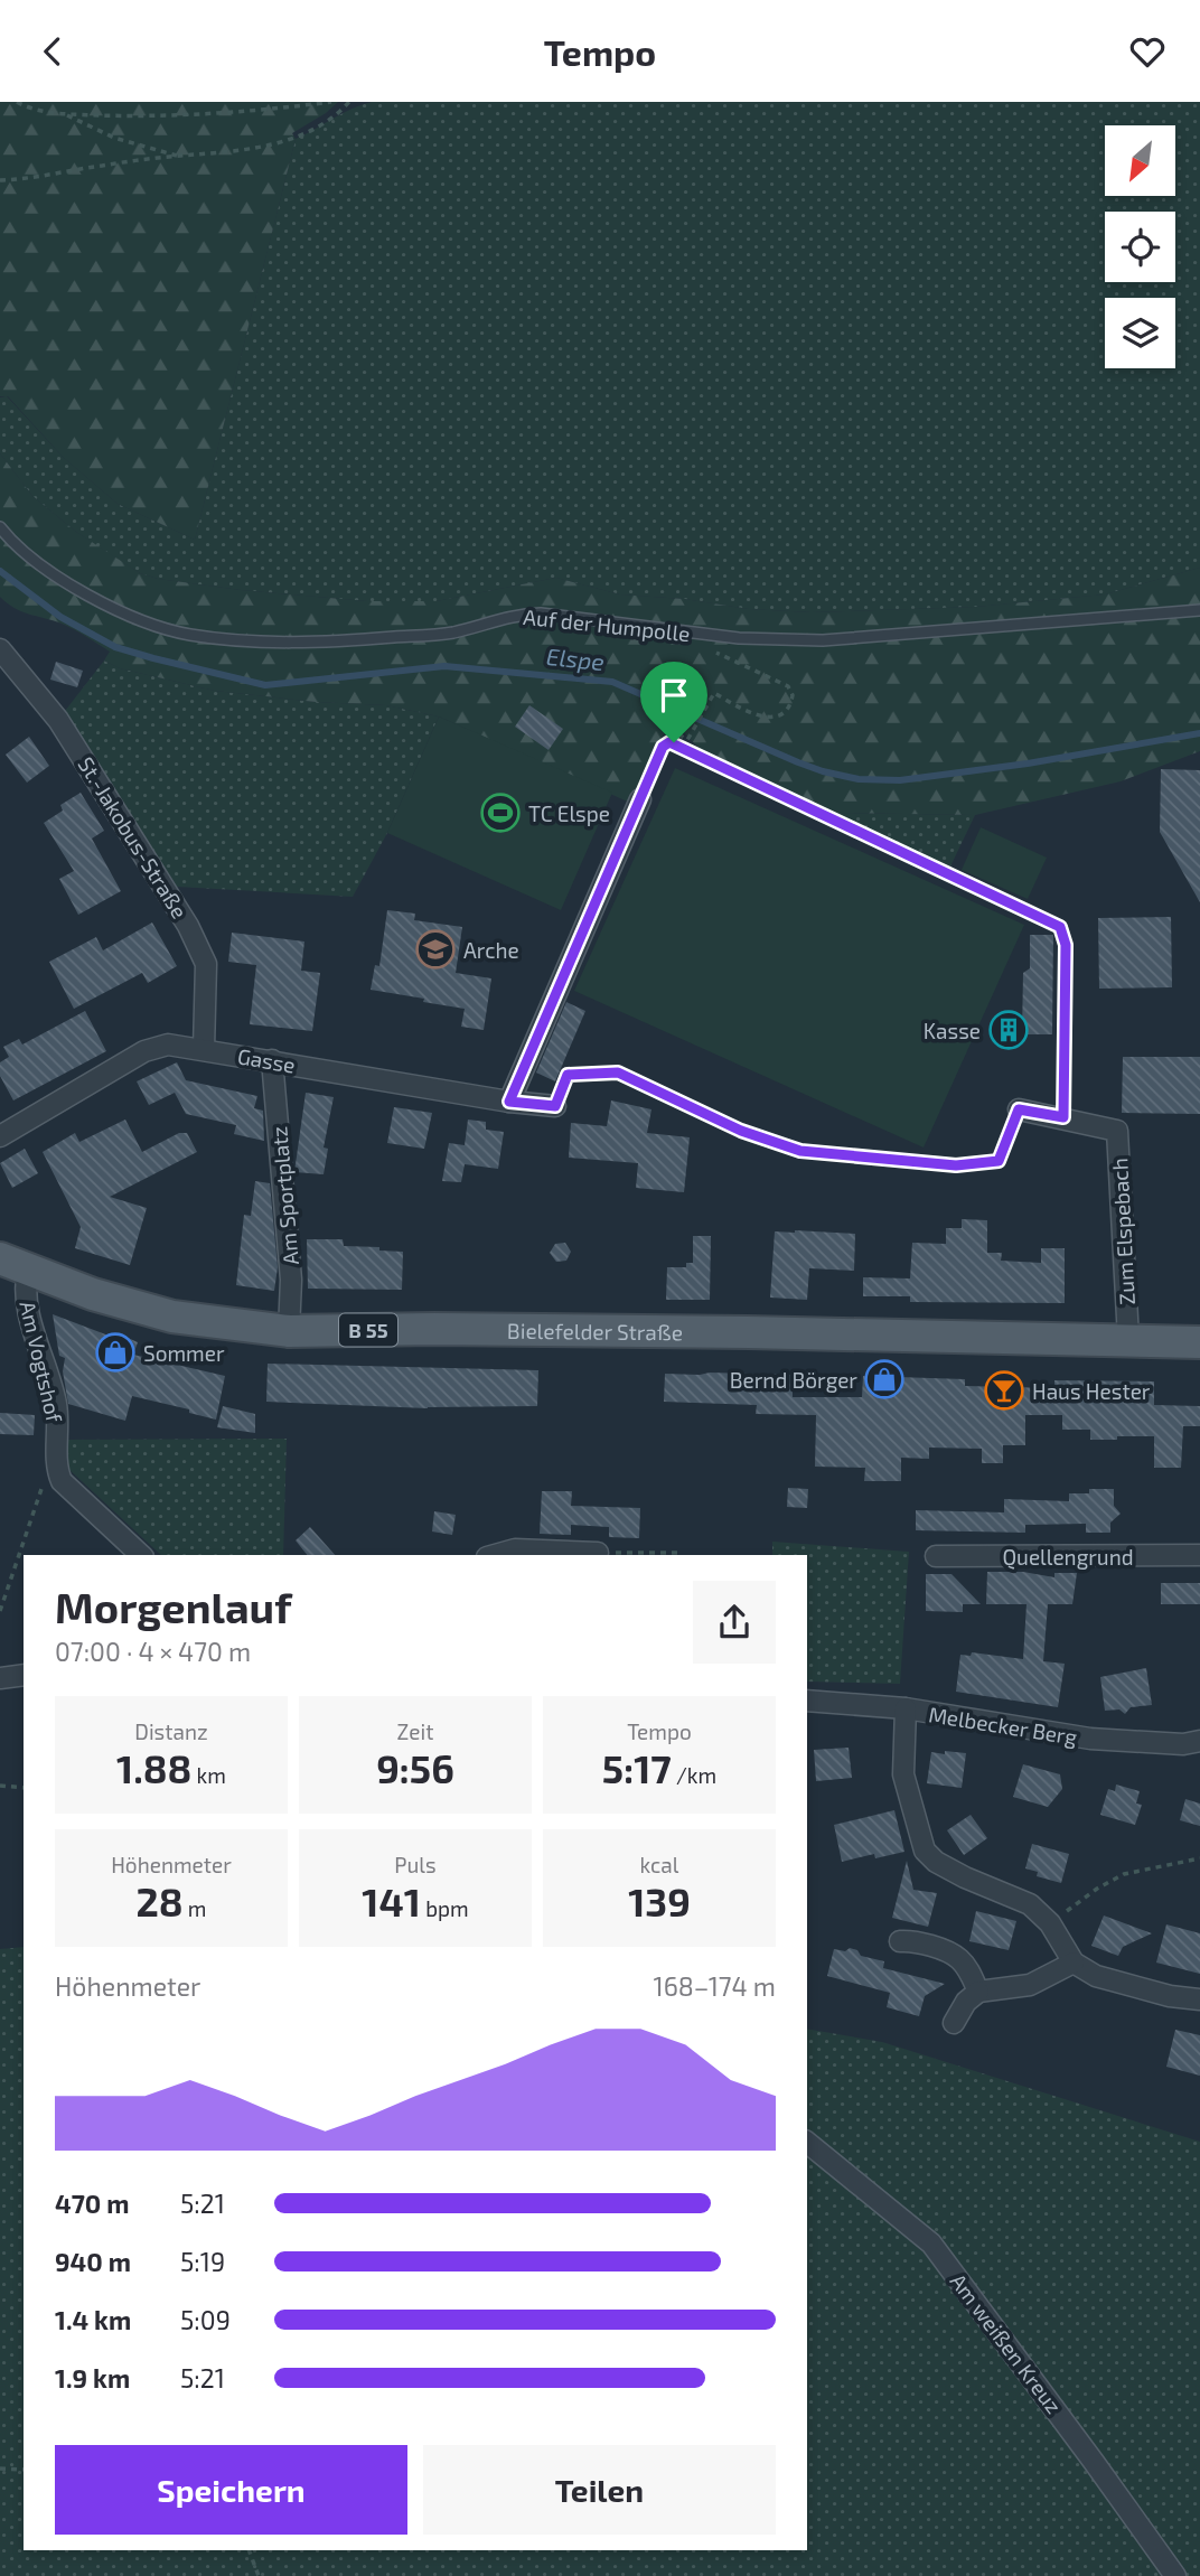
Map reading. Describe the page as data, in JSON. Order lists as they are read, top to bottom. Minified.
{"streets":{"main road":["B 55","Bielefelder Straße"],"street":["St.-Jakobus-Straße","Gasse","Am Sportplatz","Zum Elspebach","Am Vogtshof","Quellengrund","Melbecker Berg","Am weißen Kreuz"],"lane":["Auf der Humpolle"]},"crossings":[["St.-Jakobus-Straße","Gasse"],["Gasse","Am Sportplatz"],["Am Sportplatz","Bielefelder Straße"],["Zum Elspebach","Bielefelder Straße"],["Bielefelder Straße","Am Vogtshof"]],"water":["Elspe"],"places":{"sports":["TC Elspe"],"school or university":["Arche"],"building":["Kasse"],"shop":["Sommer","Bernd Börger"],"bar":["Haus Hester"]},"north":"bottom left","page":{"header":"Tempo","heading":["Morgenlauf","07:00 · 4 × 470 m"],"stats":[["Distanz","1.88 km"],["Zeit","9:56"],["Tempo","5:17 /km"],["Höhenmeter","28 m"],["Puls","141 bpm"],["kcal","139"]],"chart":["Höhenmeter","168–174 m"],"list":[{"name":"470 m","note":"5:21"},{"name":"940 m","note":"5:19"},{"name":"1.4 km","note":"5:09"},{"name":"1.9 km","note":"5:21"}],"buttons":["Speichern","Teilen"]}}
